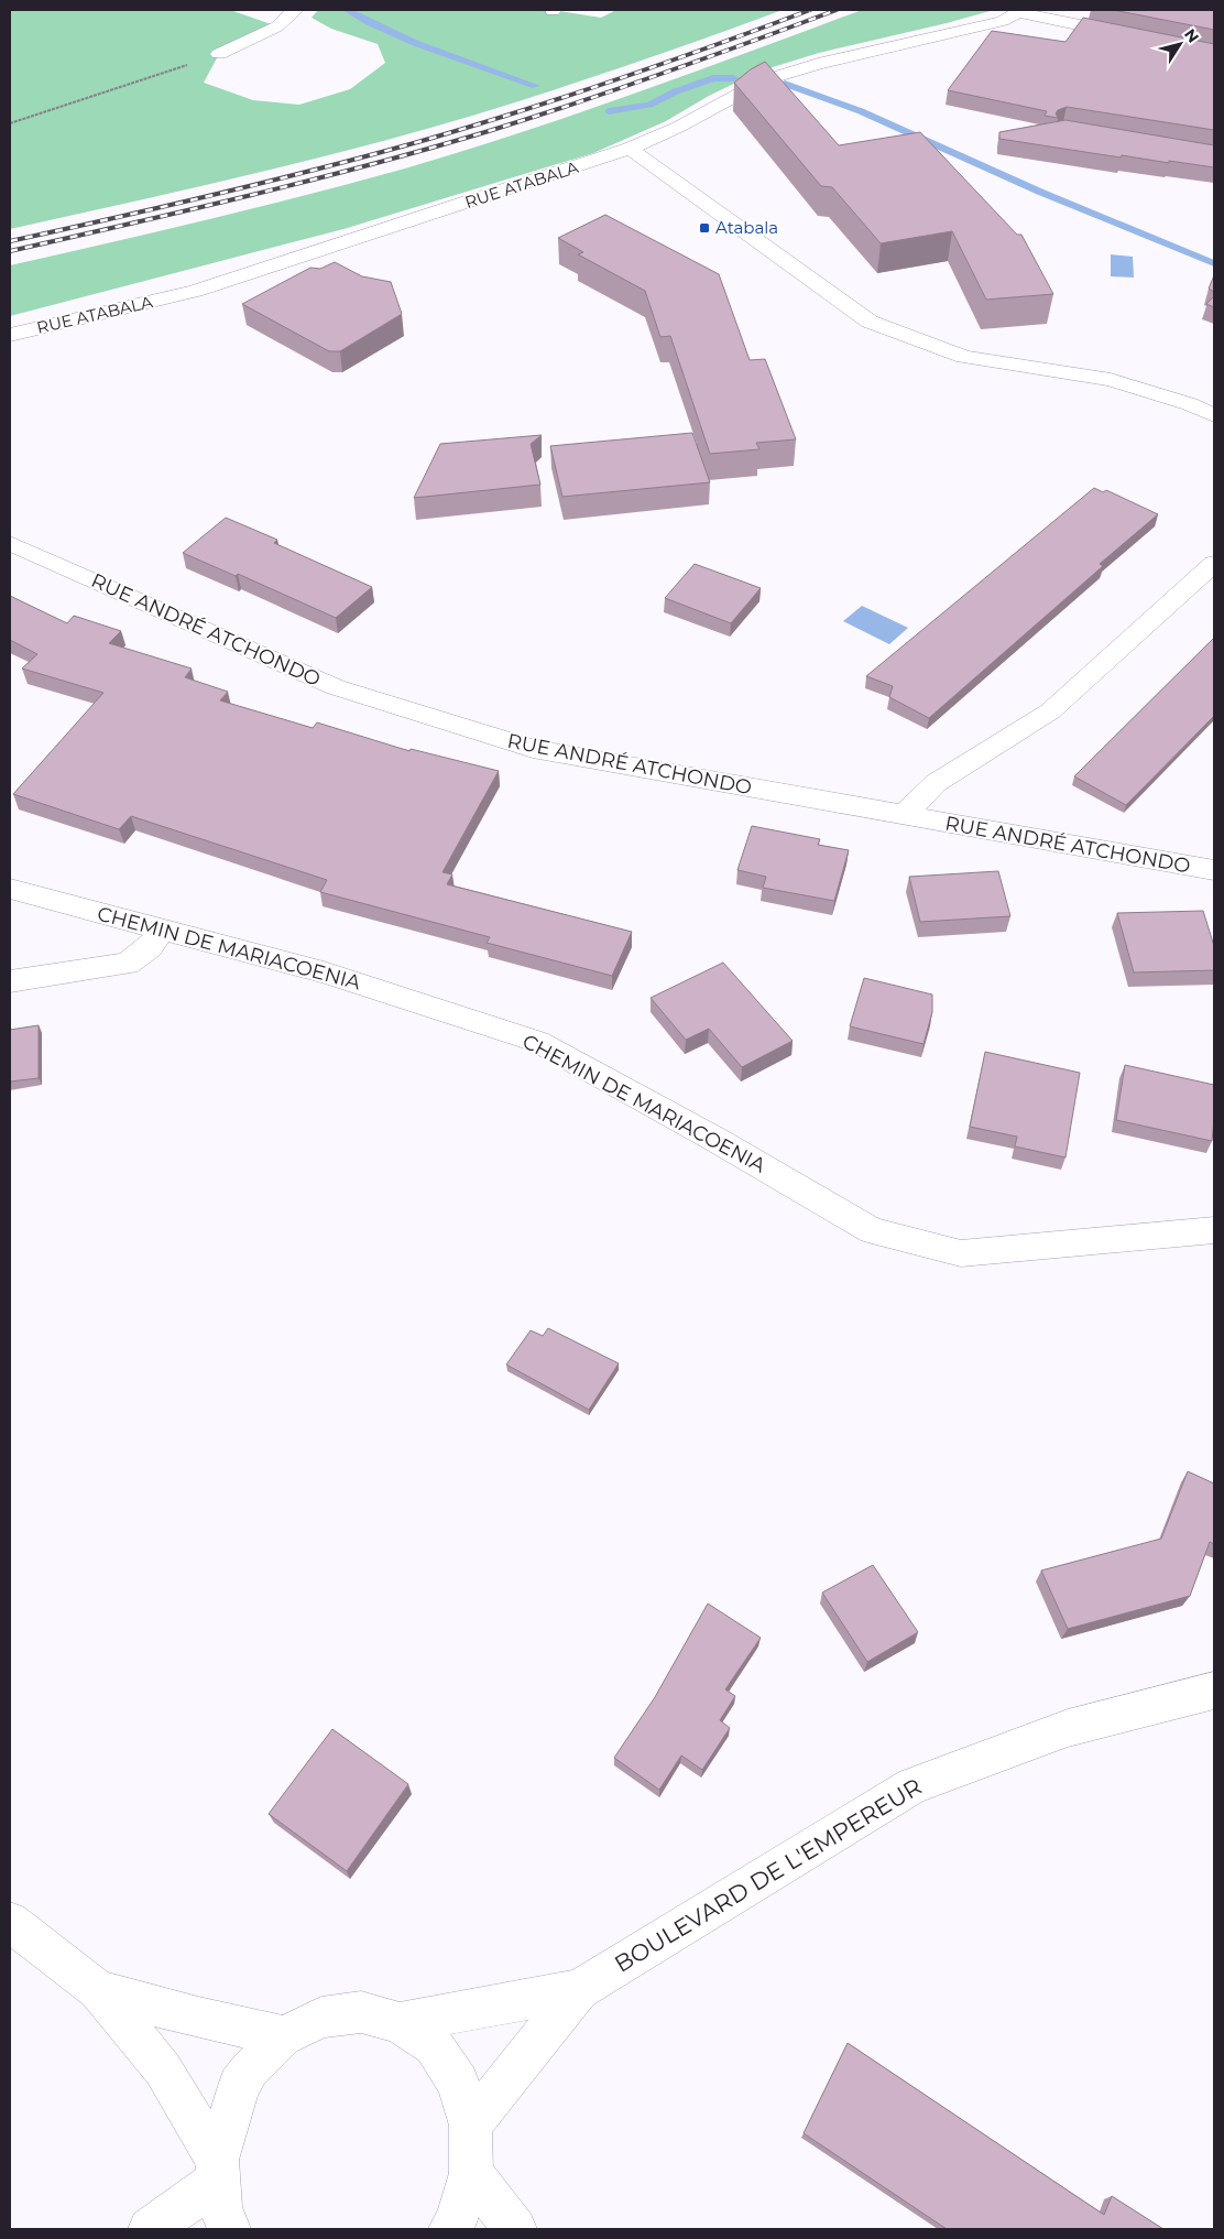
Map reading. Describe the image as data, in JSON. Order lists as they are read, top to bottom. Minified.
{"streets":{"street":["RUE ATABALA","RUE ANDRÉ ATCHONDO","CHEMIN DE MARIACOENIA","BOULEVARD DE L'EMPEREUR"]},"places":{"transit":["Atabala"]},"north":"top right"}
